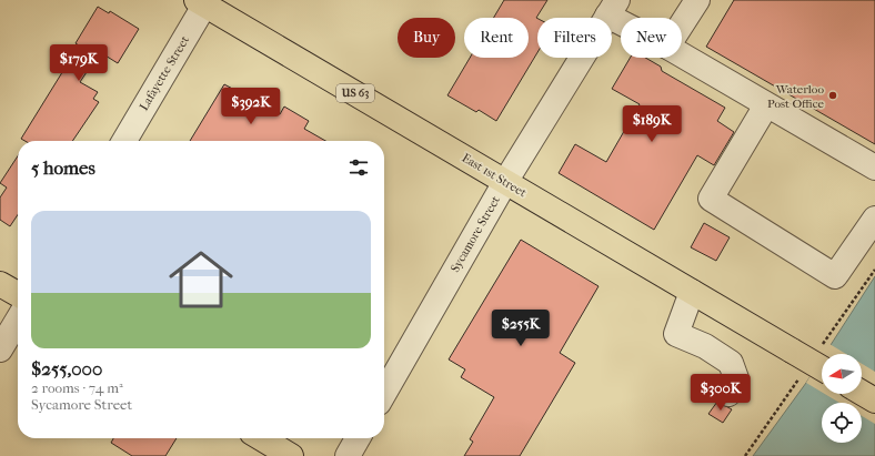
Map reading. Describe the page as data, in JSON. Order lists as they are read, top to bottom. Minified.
{"streets":{"highway":["US 63","East 1st Street"],"street":["Lafayette Street","Sycamore Street"]},"crossings":[["Lafayette Street","East 1st Street"],["East 1st Street","Sycamore Street"]],"places":["Waterloo Post Office"],"north":"left","page":{"chip":["Buy","Rent","Filters","New"],"price":["$179K","$392K","$189K","$255K","$300K"],"heading":"5 homes","list":[{"name":"$255,000","note":"2 rooms · 74 m² · Sycamore Street"}]}}
